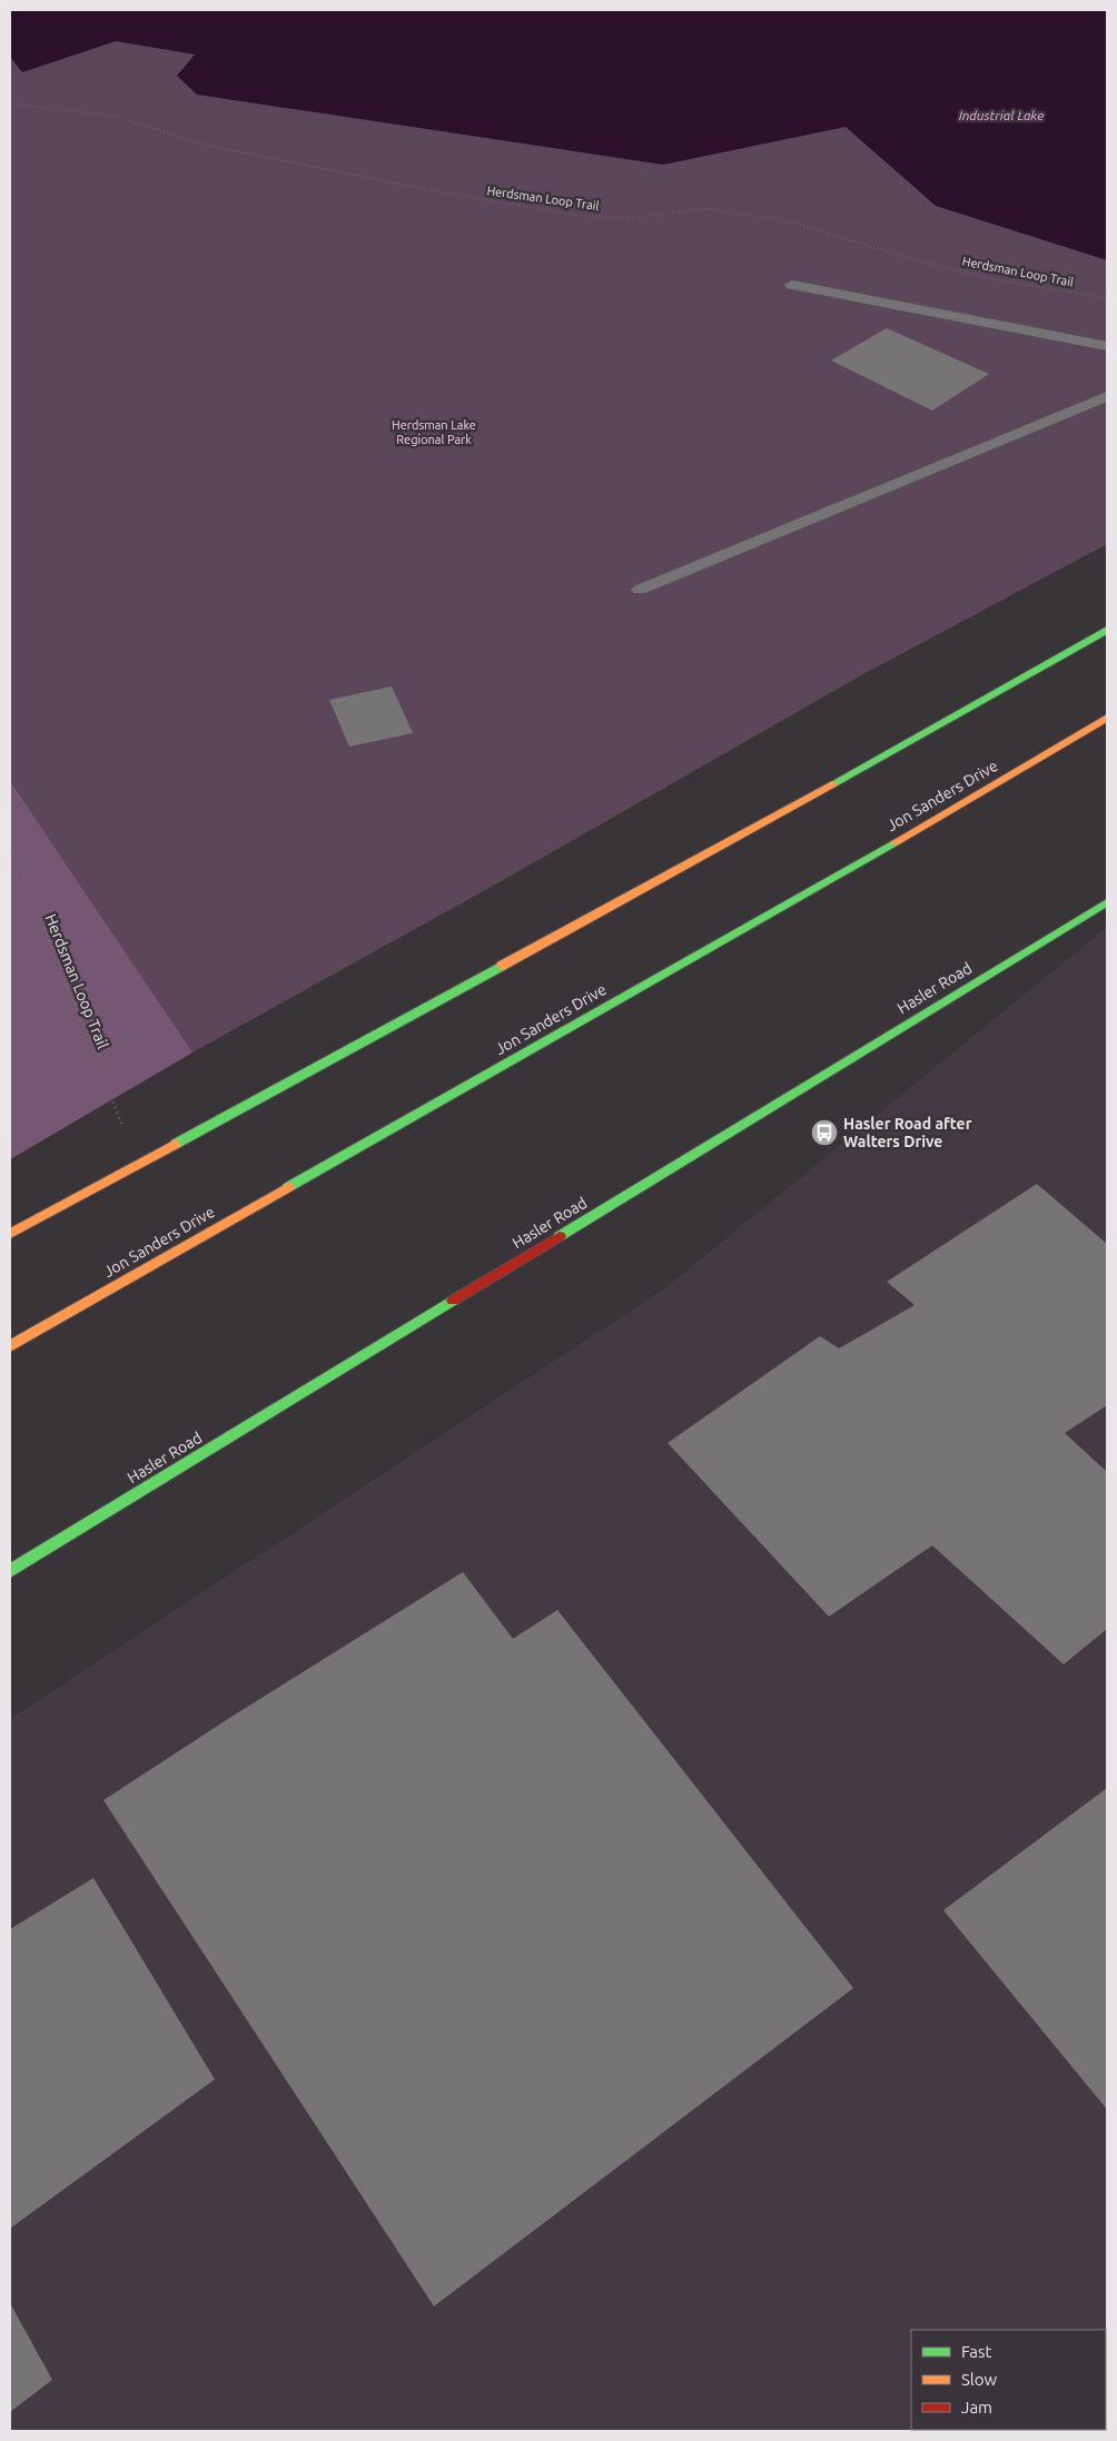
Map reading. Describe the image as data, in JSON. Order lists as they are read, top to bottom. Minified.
{"streets":{"main road":["Jon Sanders Drive","Hasler Road"],"path":["Herdsman Loop Trail"]},"water":["Industrial Lake"],"parks":["Herdsman Lake Regional Park"],"places":{"bus stop":["Hasler Road after Walters Drive"]},"legend":["Fast","Slow","Jam"]}
